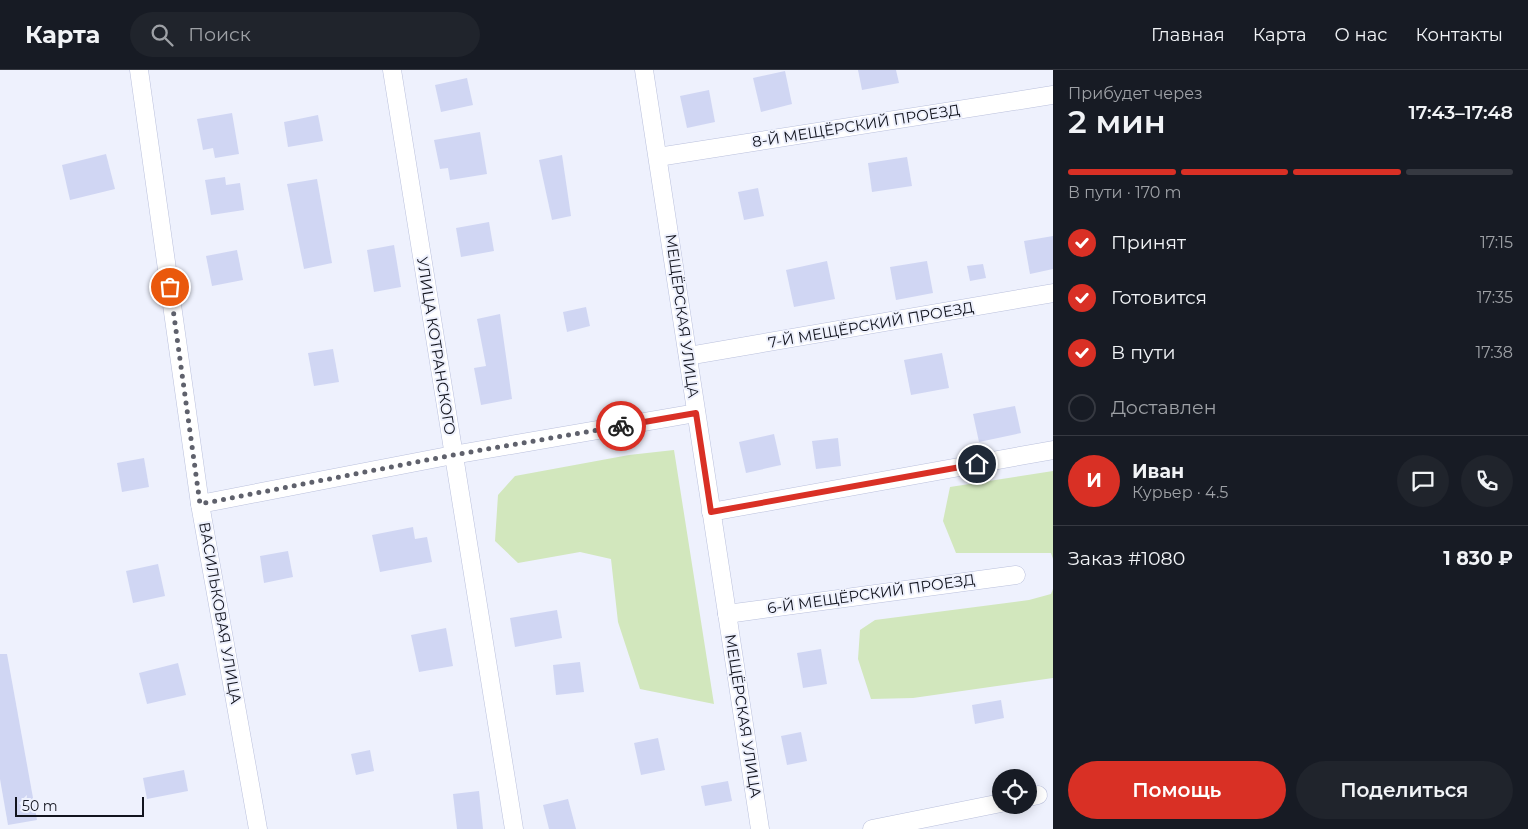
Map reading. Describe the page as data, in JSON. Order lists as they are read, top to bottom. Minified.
{"streets":{"street":["8-Й МЕЩЁРСКИЙ ПРОЕЗД","МЕЩЁРСКАЯ УЛИЦА","7-Й МЕЩЁРСКИЙ ПРОЕЗД","УЛИЦА КОТРАНСКОГО","6-Й МЕЩЁРСКИЙ ПРОЕЗД","ВАСИЛЬКОВАЯ УЛИЦА"]},"crossings":[["8-Й МЕЩЁРСКИЙ ПРОЕЗД","МЕЩЁРСКАЯ УЛИЦА"],["МЕЩЁРСКАЯ УЛИЦА","7-Й МЕЩЁРСКИЙ ПРОЕЗД"],["МЕЩЁРСКАЯ УЛИЦА","6-Й МЕЩЁРСКИЙ ПРОЕЗД"]],"scale_bar":"50 m","page":{"header":"Карта","search":"Поиск","nav":["Главная","Карта","О нас","Контакты"],"heading":["2 мин","Прибудет через","17:43–17:48"],"panel":["Иван","Курьер · 4.5","Заказ #1080","1 830 ₽"],"bar":"В пути · 170 m","list":[["Принят","17:15"],["Готовится","17:35"],["В пути","17:38"],"Доставлен"],"round":"И","buttons":["Помощь","Поделиться"],"scale":"50 m"}}
